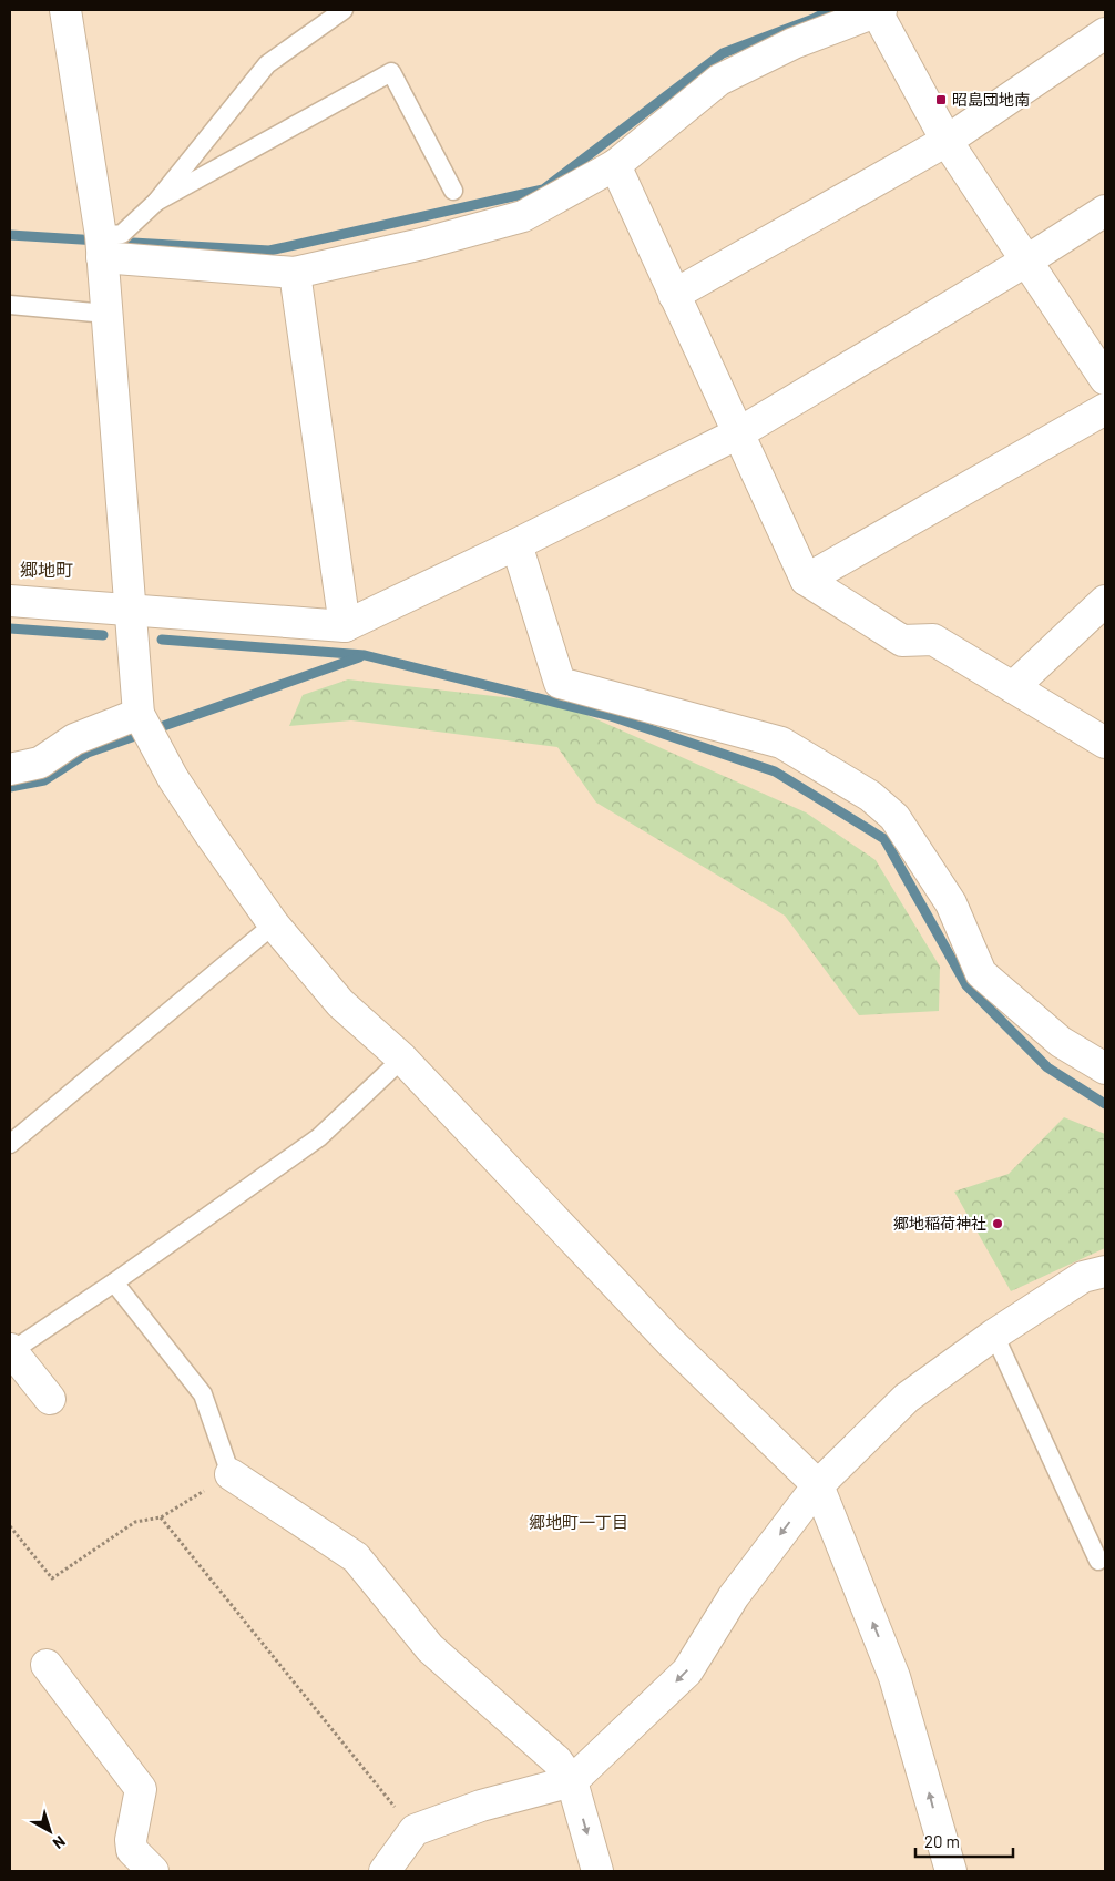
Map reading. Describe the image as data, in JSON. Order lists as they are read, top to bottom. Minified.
{"districts":["郷地町","郷地町一丁目"],"places":{"transit":["昭島団地南"],"other":["郷地稲荷神社"]},"scale_bar":"20 m","north":"bottom right"}
